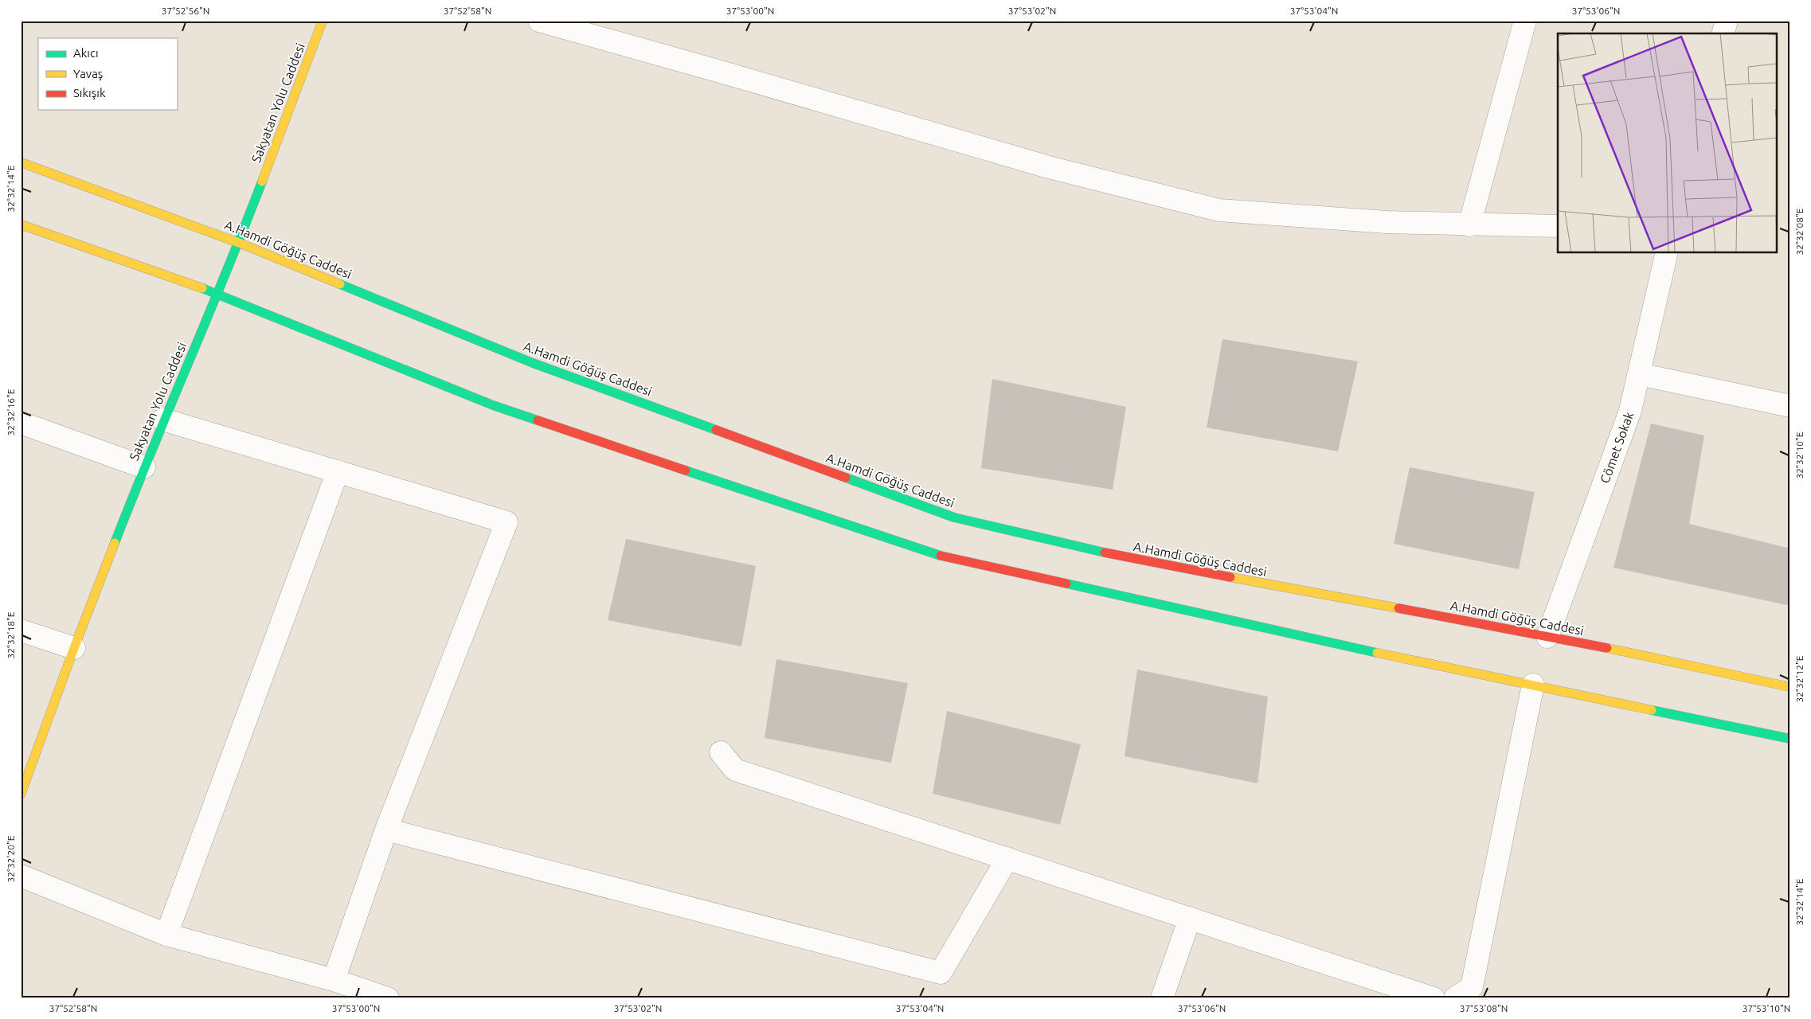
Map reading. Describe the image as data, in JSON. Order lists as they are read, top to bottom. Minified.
{"streets":{"street":["Sakyatan Yolu Caddesi","A.Hamdi Göğüş Caddesi","Cömet Sokak"]},"crossings":[["Sakyatan Yolu Caddesi","A.Hamdi Göğüş Caddesi"],["A.Hamdi Göğüş Caddesi","Cömet Sokak"]],"legend":["Akıcı","Yavaş","Sıkışık"],"coordinates":["37°52'56\"N","37°52'58\"N","37°53'00\"N","37°53'02\"N","37°53'04\"N","37°53'06\"N","32°32'14\"E","32°32'08\"E","32°32'16\"E","32°32'10\"E","32°32'18\"E","32°32'12\"E","32°32'20\"E","37°53'08\"N","37°53'10\"N"]}
